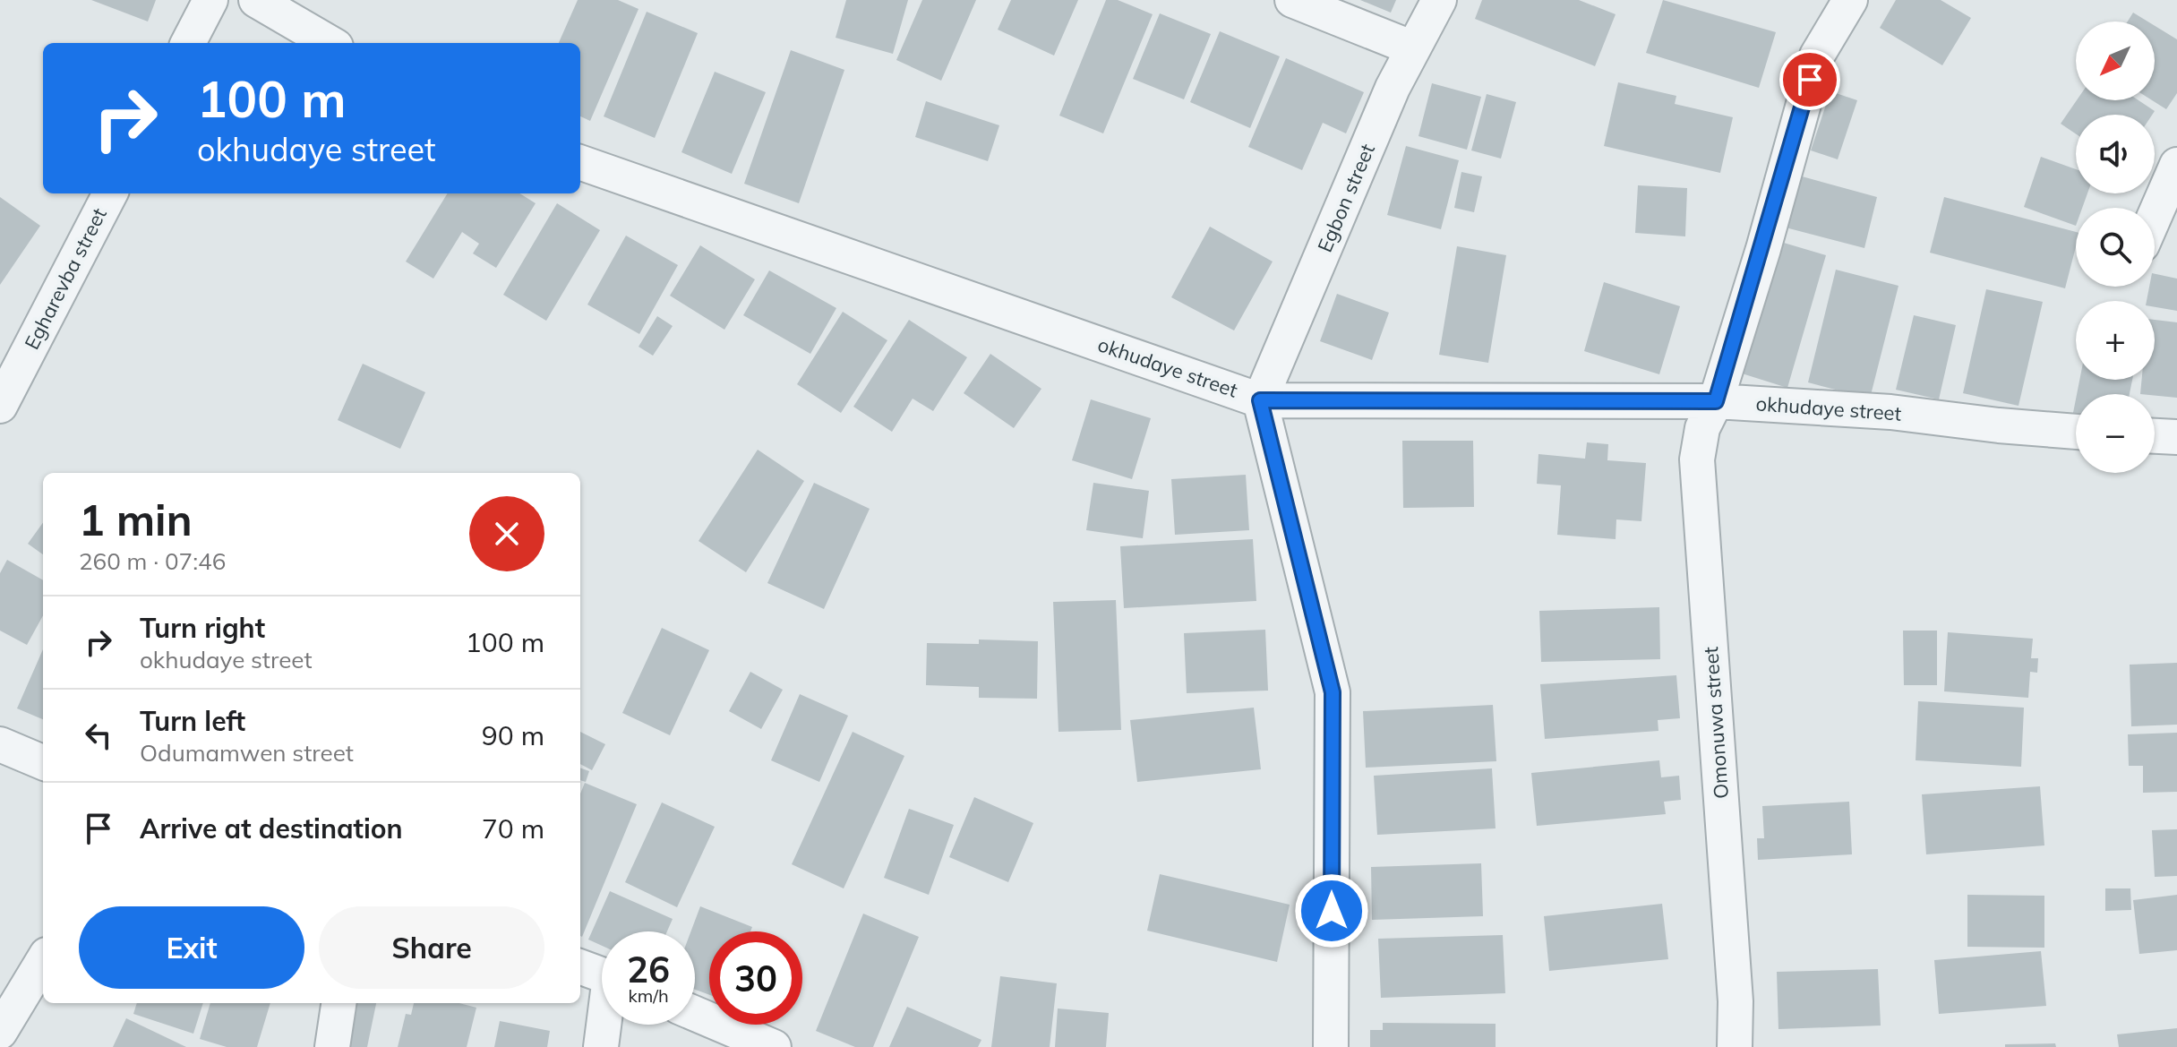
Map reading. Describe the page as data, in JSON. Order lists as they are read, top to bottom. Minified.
{"streets":{"street":["Egbon street","Egharevba street","okhudaye street","Omonuwa street"]},"crossings":[["Egbon street","okhudaye street"],["okhudaye street","Omonuwa street"]],"north":"bottom left","page":{"map_buttons":["+","−"],"turn":["100 m","okhudaye street"],"heading":["1 min","260 m · 07:46"],"list":[{"name":"Turn right","note":"okhudaye street","value":"100 m"},{"name":"Turn left","note":"Odumamwen street","value":"90 m"},{"name":"Arrive at destination","value":"70 m"}],"buttons":["Exit","Share"],"speed":"26 km/h","limit":"30"}}
